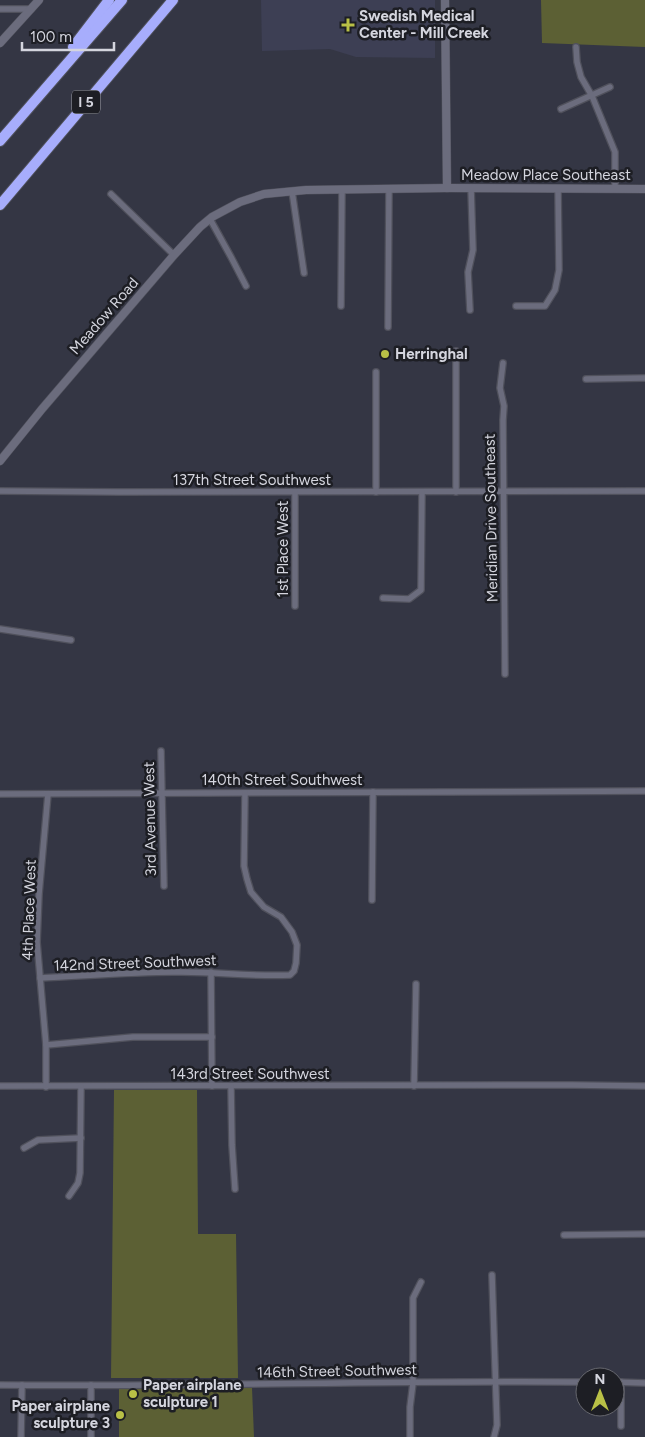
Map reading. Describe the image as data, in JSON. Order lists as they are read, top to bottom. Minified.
{"streets":{"highway":["I 5"],"street":["Meadow Place Southeast","Meadow Road","137th Street Southwest","Meridian Drive Southeast","1st Place West","140th Street Southwest","3rd Avenue West","4th Place West","142nd Street Southwest","143rd Street Southwest","146th Street Southwest"]},"crossings":[["Meadow Place Southeast","Meadow Road"],["137th Street Southwest","Meridian Drive Southeast"],["137th Street Southwest","1st Place West"],["140th Street Southwest","3rd Avenue West"],["140th Street Southwest","4th Place West"],["140th Street Southwest","142nd Street Southwest"],["4th Place West","142nd Street Southwest"],["4th Place West","143rd Street Southwest"]],"places":{"health":["Swedish Medical Center - Mill Creek"],"other":["Herringhal","Paper airplane sculpture 1","Paper airplane sculpture 3"]},"scale_bar":"100 m","north":"top"}
